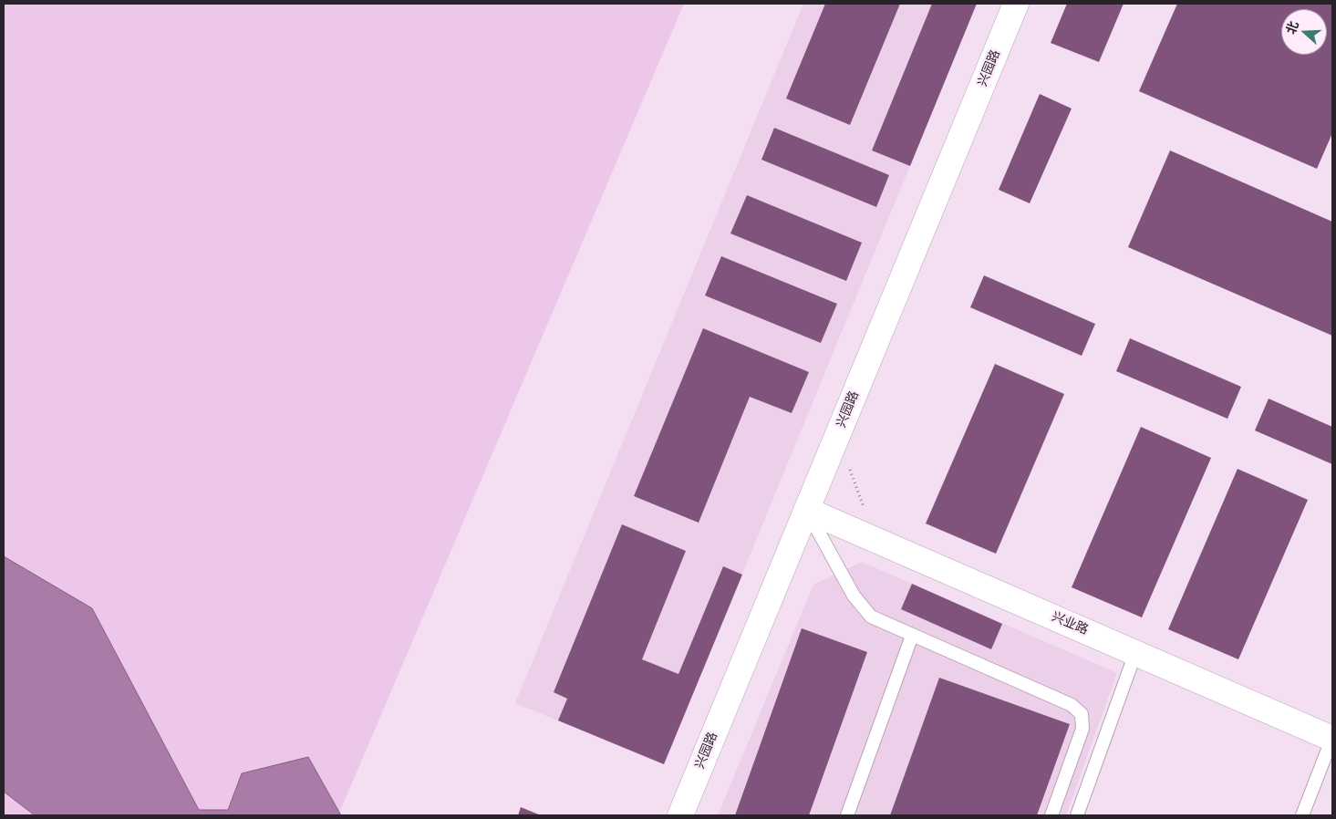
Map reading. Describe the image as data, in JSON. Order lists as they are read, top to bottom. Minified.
{"streets":{"street":["兴园路","兴业路"]},"crossings":[["兴园路","兴业路"]],"north":"left"}
